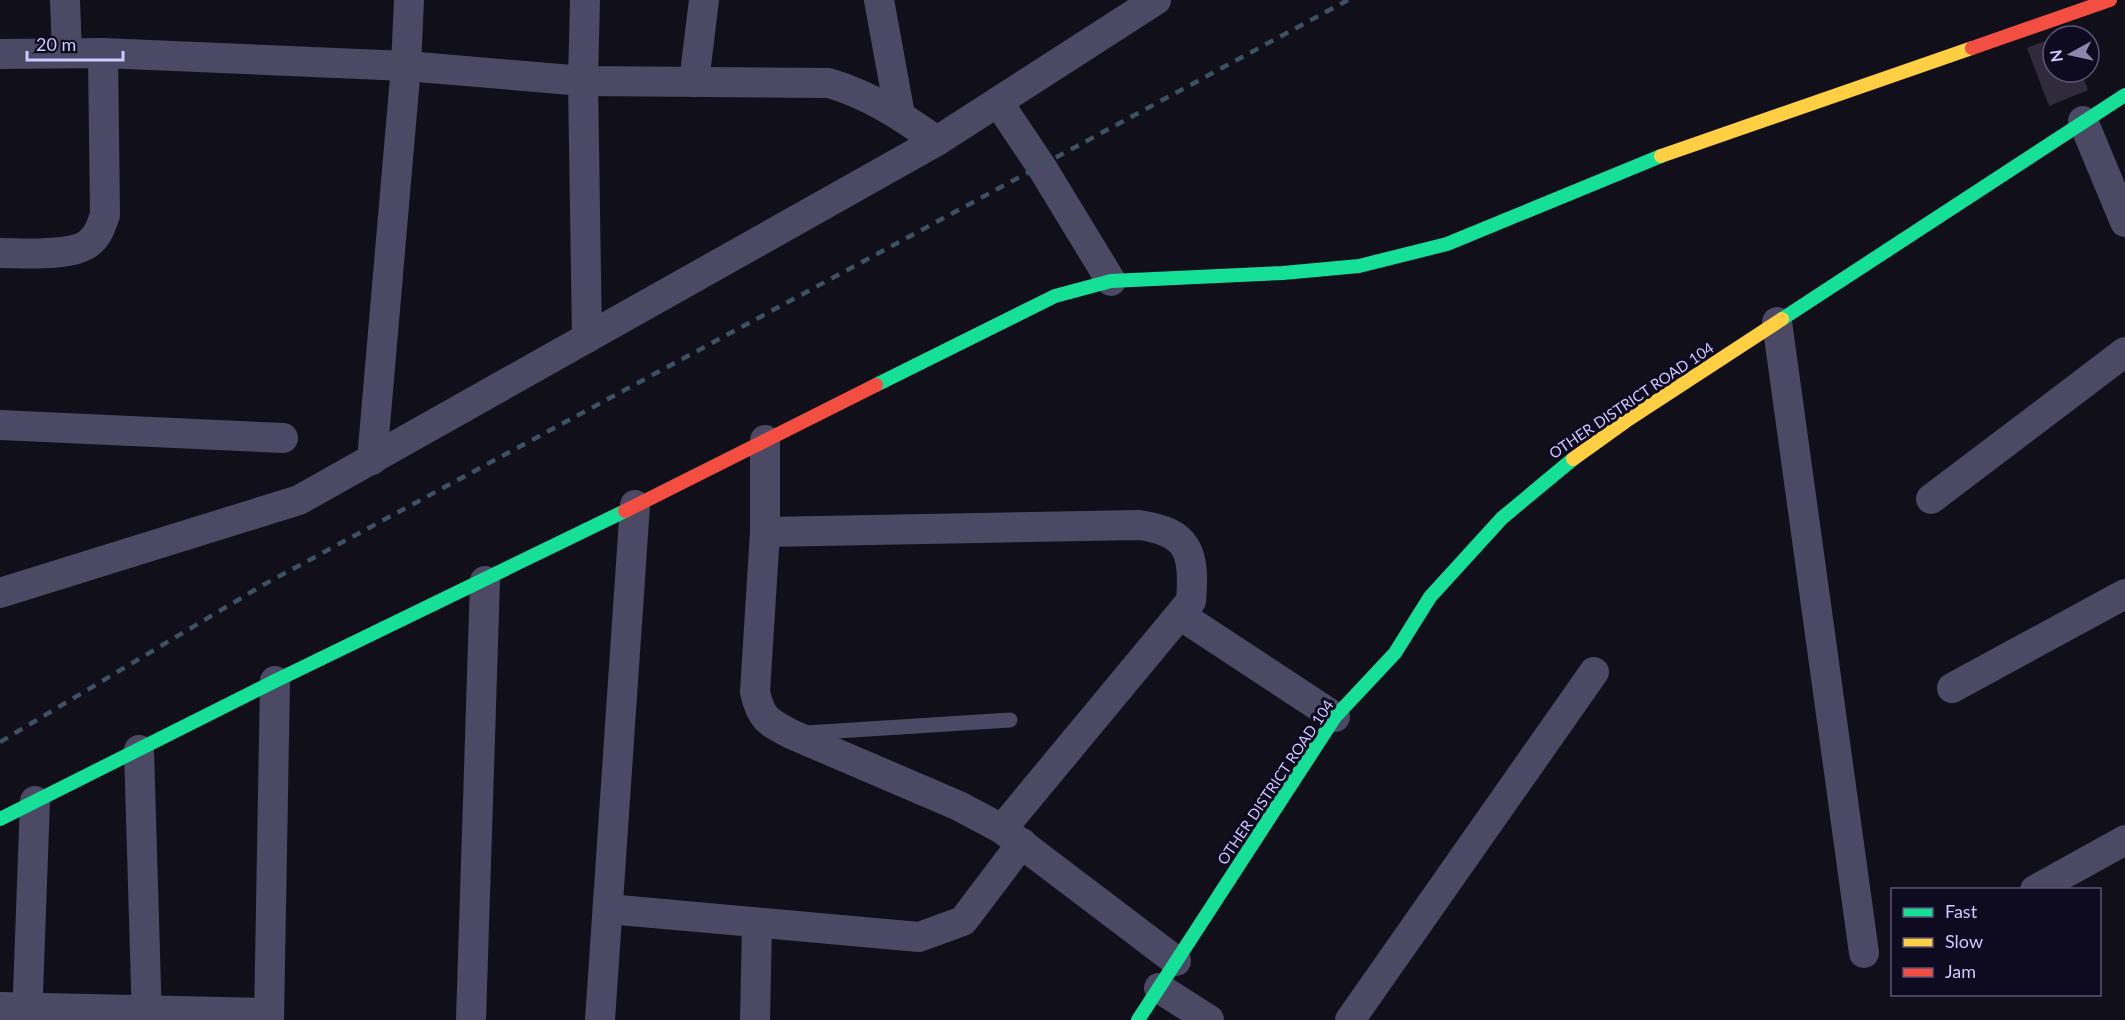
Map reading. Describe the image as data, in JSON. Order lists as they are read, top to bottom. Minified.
{"streets":{"street":["OTHER DISTRICT ROAD 104"]},"legend":["Fast","Slow","Jam"],"scale_bar":"20 m","north":"left"}
